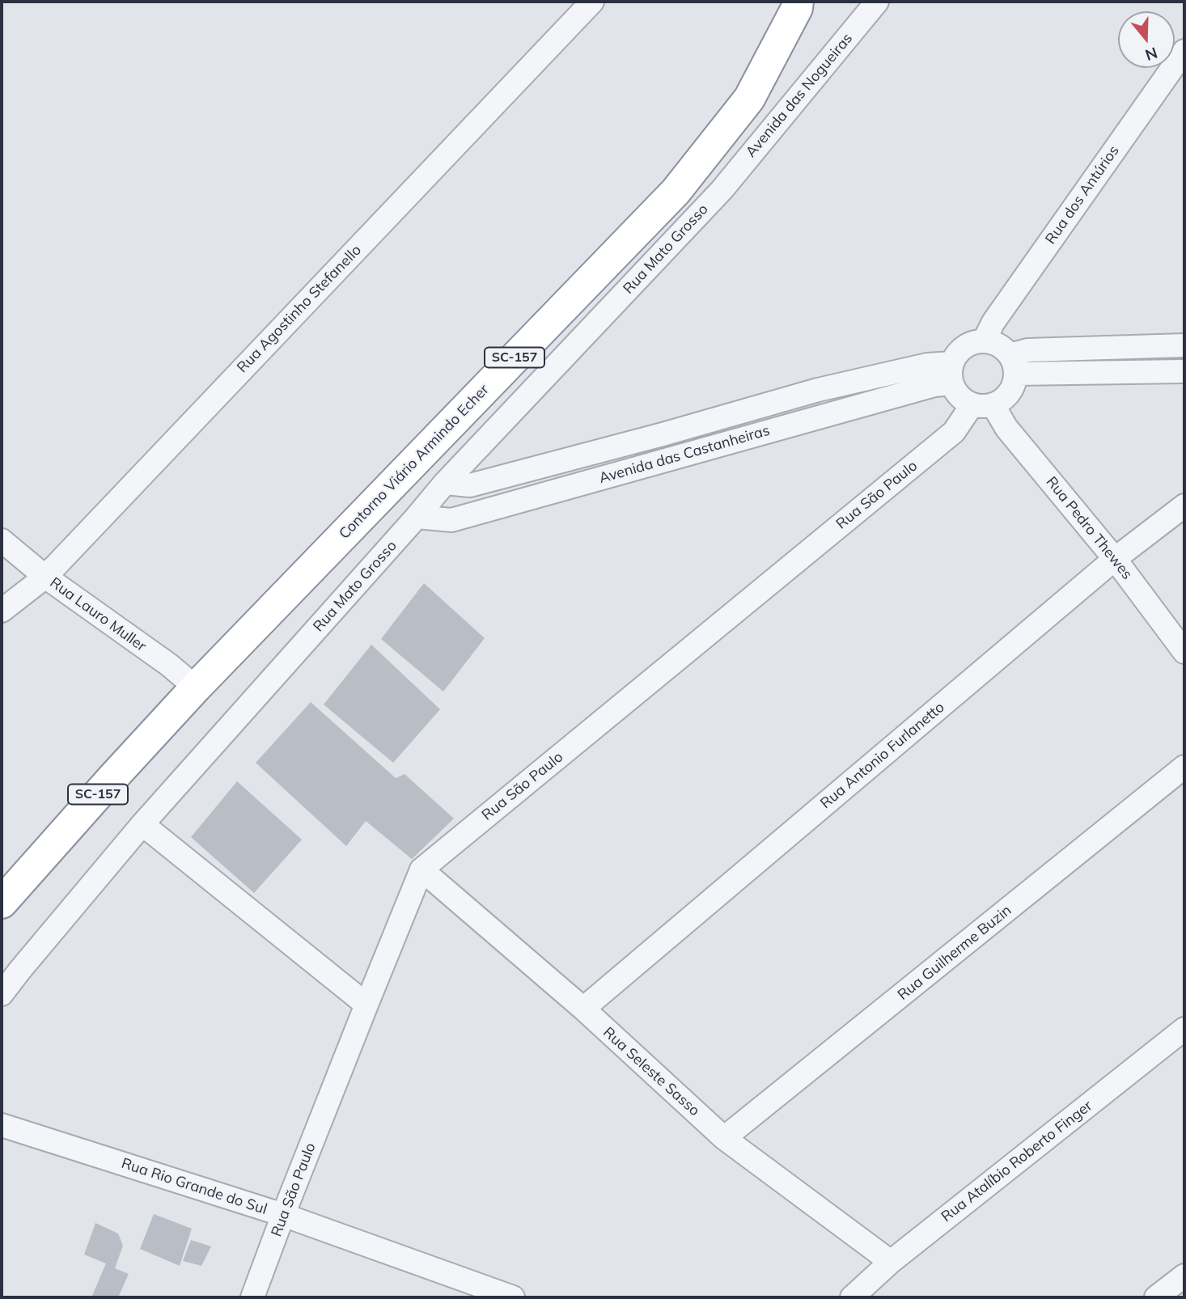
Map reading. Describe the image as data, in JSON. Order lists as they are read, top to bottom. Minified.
{"streets":{"highway":["SC-157","Contorno Viário Armindo Echer"],"street":["Avenida das Nogueiras","Rua dos Antúrios","Rua Mato Grosso","Rua Agostinho Stefanello","Avenida das Castanheiras","Rua São Paulo","Rua Pedro Thewes","Rua Lauro Muller","Rua Antonio Furlanetto","Rua Guilherme Buzin","Rua Seleste Sasso","Rua Atalíbio Roberto Finger","Rua Rio Grande do Sul"]},"crossings":[["Avenida das Nogueiras","Rua Mato Grosso"],["Rua dos Antúrios","Avenida das Castanheiras"],["Rua dos Antúrios","Rua São Paulo"],["Rua dos Antúrios","Rua Pedro Thewes"],["Rua Mato Grosso","Avenida das Castanheiras"],["Rua Agostinho Stefanello","Rua Lauro Muller"],["Avenida das Castanheiras","Rua São Paulo"],["Avenida das Castanheiras","Rua Pedro Thewes"],["Contorno Viário Armindo Echer","Rua Lauro Muller"],["Rua São Paulo","Rua Pedro Thewes"],["Rua São Paulo","Rua Seleste Sasso"],["Rua São Paulo","Rua Rio Grande do Sul"],["Rua Pedro Thewes","Rua Antonio Furlanetto"],["Rua Antonio Furlanetto","Rua Seleste Sasso"],["Rua Guilherme Buzin","Rua Seleste Sasso"],["Rua Seleste Sasso","Rua Atalíbio Roberto Finger"]],"north":"bottom"}
